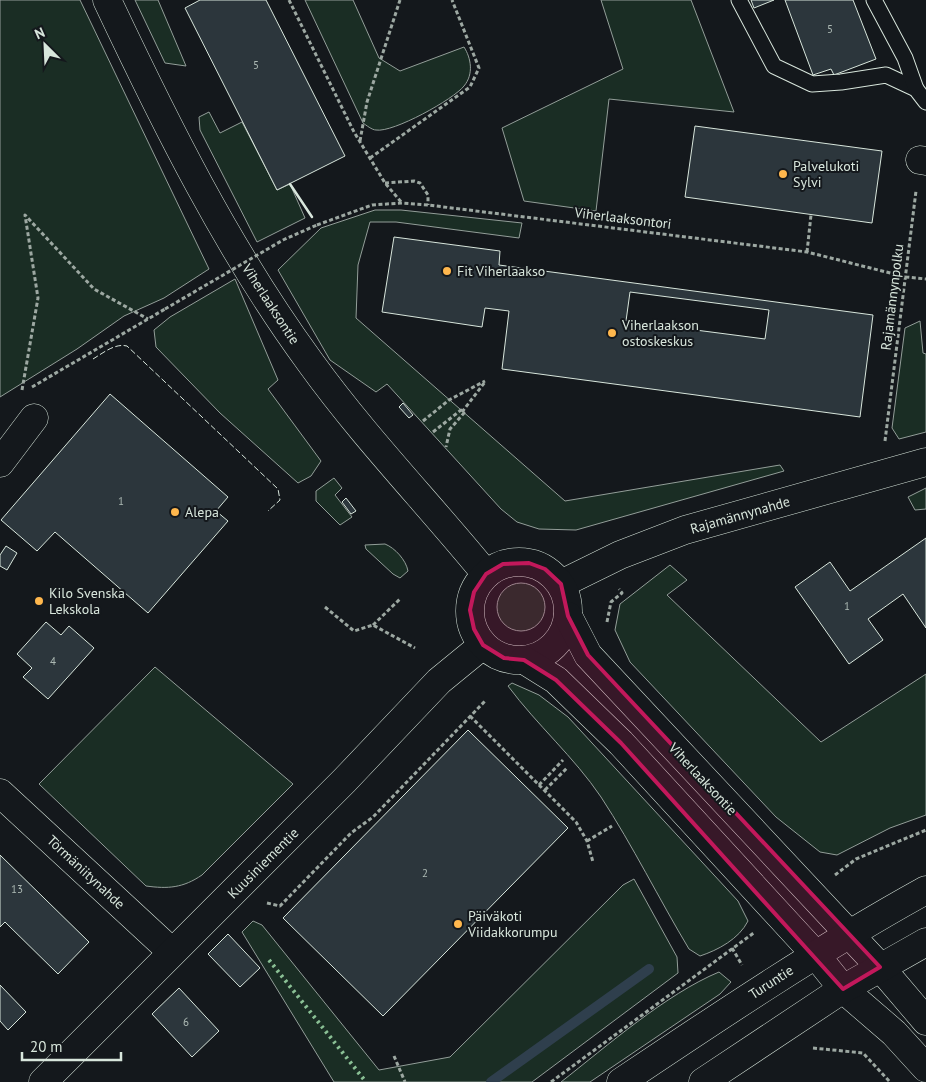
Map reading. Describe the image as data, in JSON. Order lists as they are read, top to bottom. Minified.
{"streets":{"street":["Viherlaaksontie","Rajamännynahde","Kuusiniementie","Törmäniitynahde","Turuntie"],"path":["Viherlaaksontori","Rajamännynpolku"]},"crossings":[["Viherlaaksontori","Rajamännynpolku"],["Rajamännynpolku","Rajamännynahde"],["Viherlaaksontie","Rajamännynahde"],["Viherlaaksontie","Kuusiniementie"],["Viherlaaksontie","Turuntie"],["Rajamännynahde","Kuusiniementie"],["Kuusiniementie","Törmäniitynahde"]],"places":["Palvelukoti Sylvi","Fit Viherlaakso","Viherlaakson ostoskeskus","Alepa","Kilo Svenska Lekskola","Päiväkoti Viidakkorumpu"],"house_numbers":["5","5","1","1","4","2","13","6"],"scale_bar":"20 m","north":"top left"}
